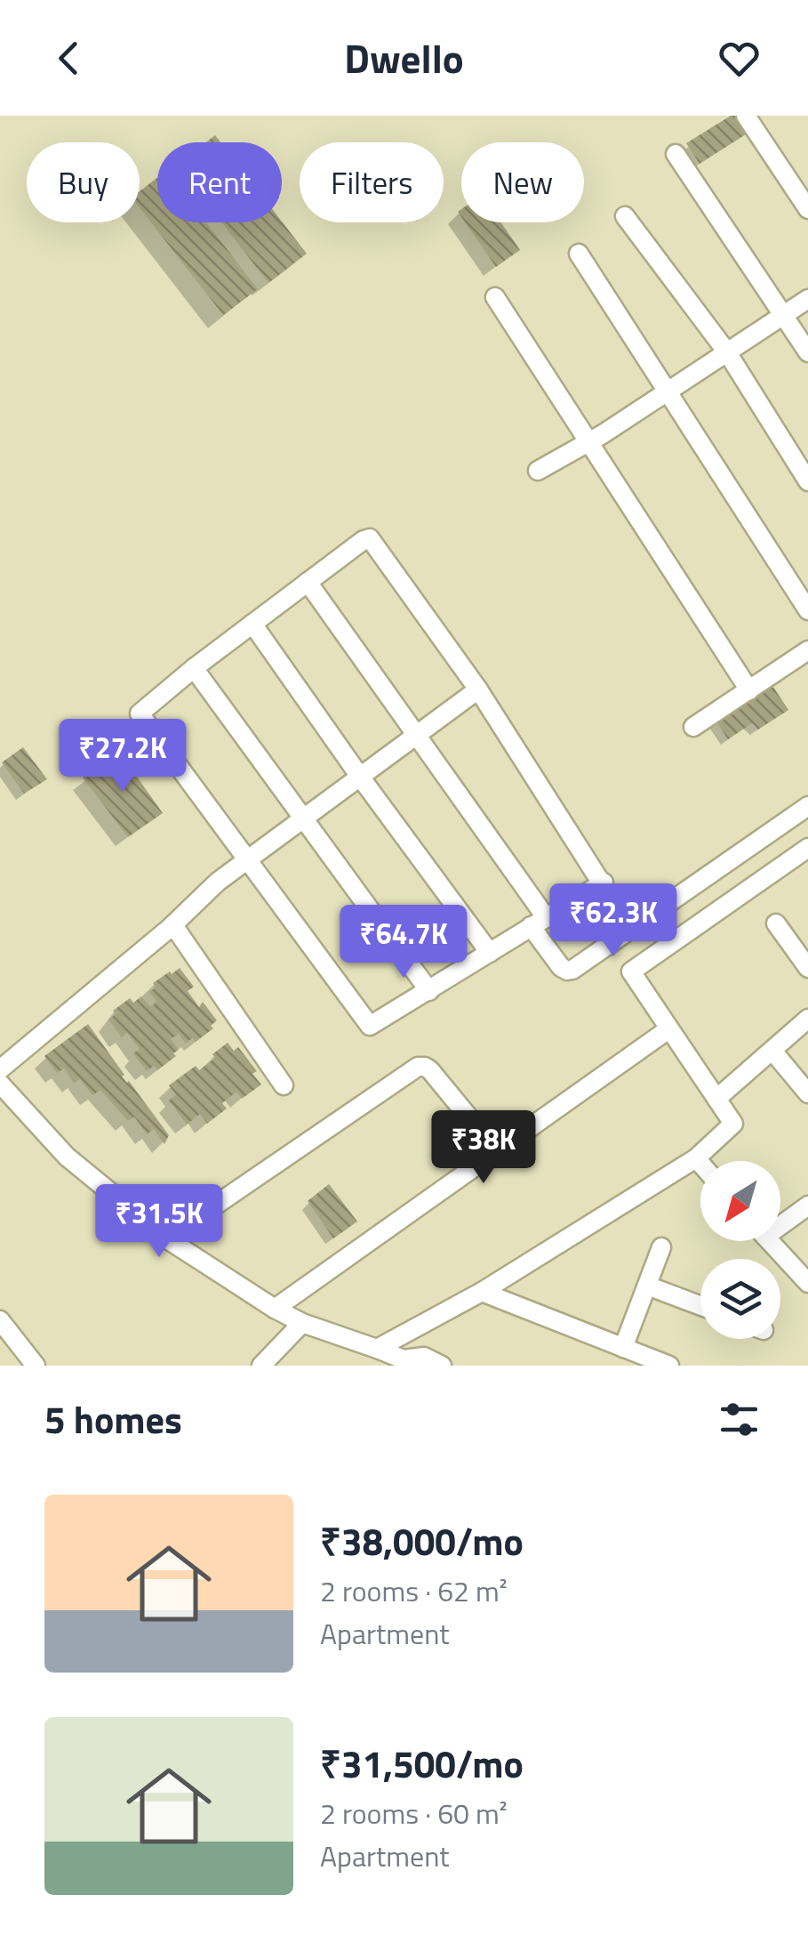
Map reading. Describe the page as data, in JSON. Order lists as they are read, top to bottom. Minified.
{"north":"bottom left","page":{"header":"Dwello","chip":["Buy","Rent","Filters","New"],"price":["₹27.2K","₹62.3K","₹64.7K","₹38K","₹31.5K"],"heading":"5 homes","list":[{"name":"₹38,000/mo","note":"2 rooms · 62 m² · Apartment"},{"name":"₹31,500/mo","note":"2 rooms · 60 m² · Apartment"}]}}
